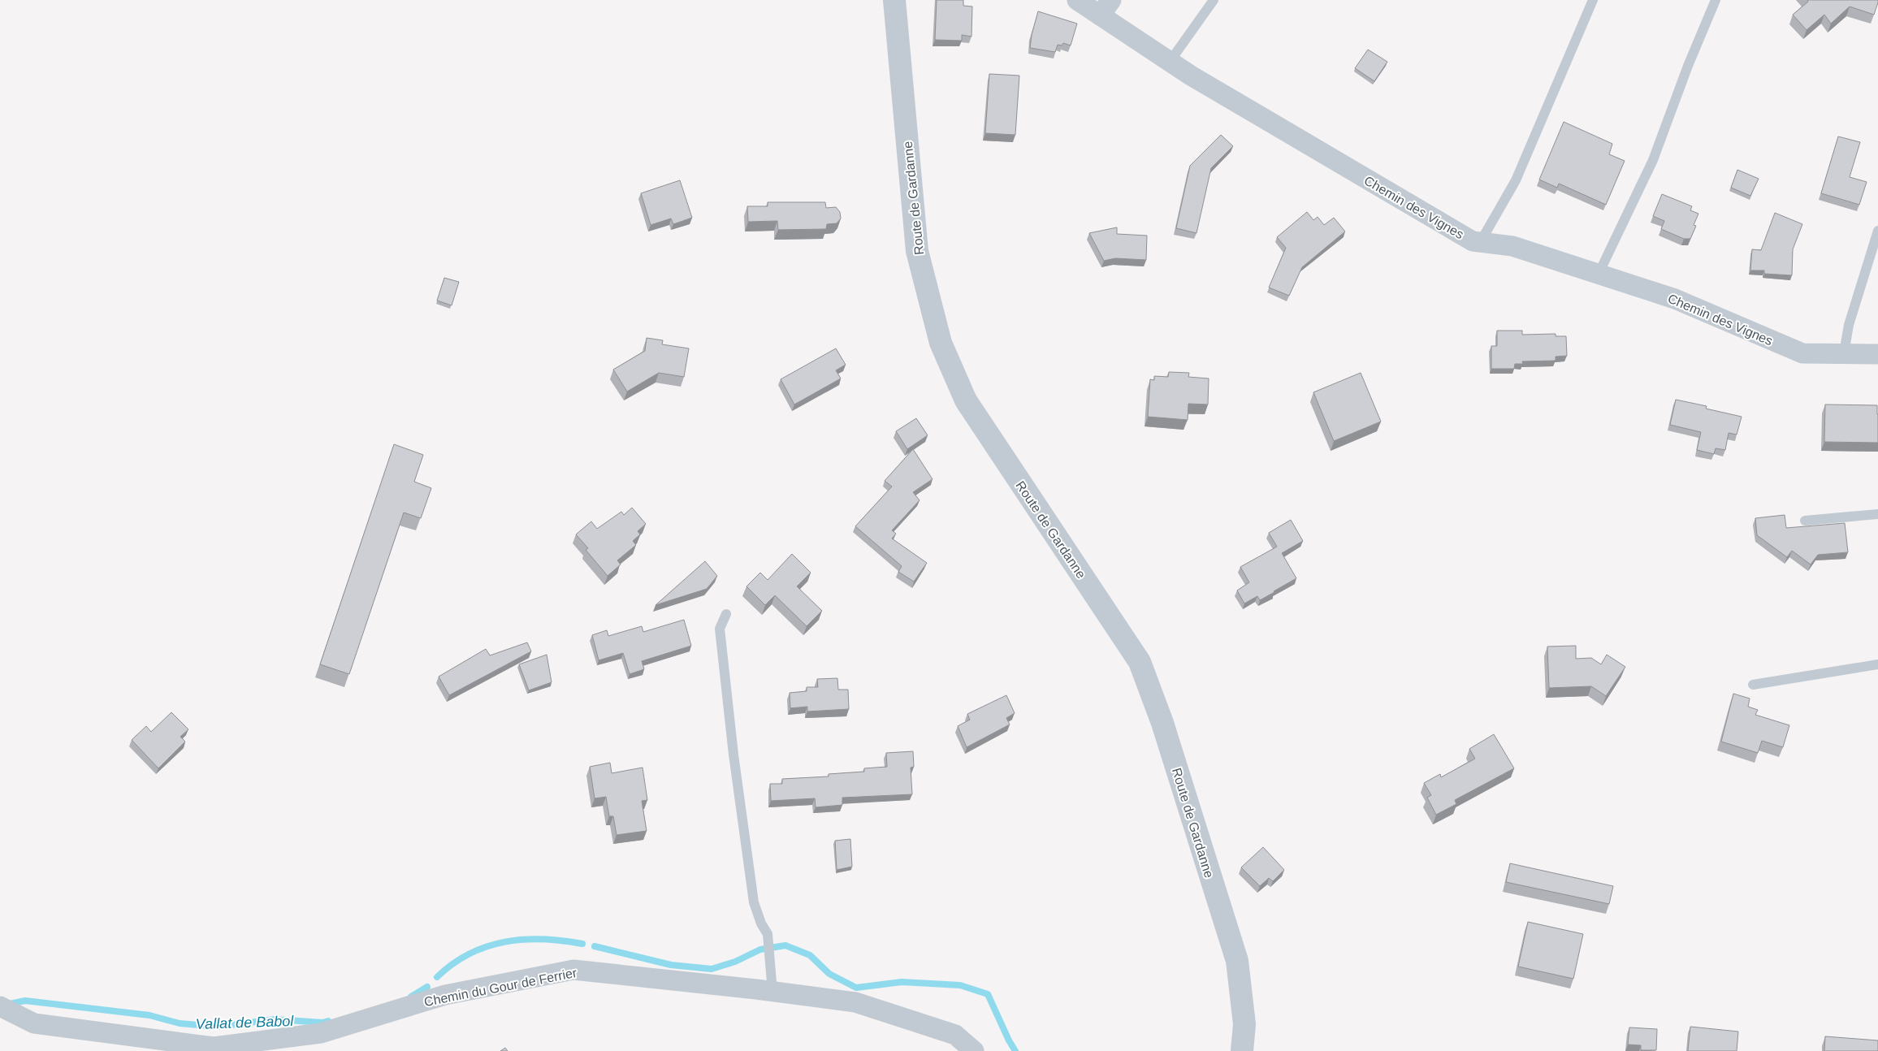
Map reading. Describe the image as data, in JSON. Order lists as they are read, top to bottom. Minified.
{"streets":{"street":["Route de Gardanne","Chemin des Vignes","Chemin du Gour de Ferrier"]},"water":["Vallat de Babol"]}
